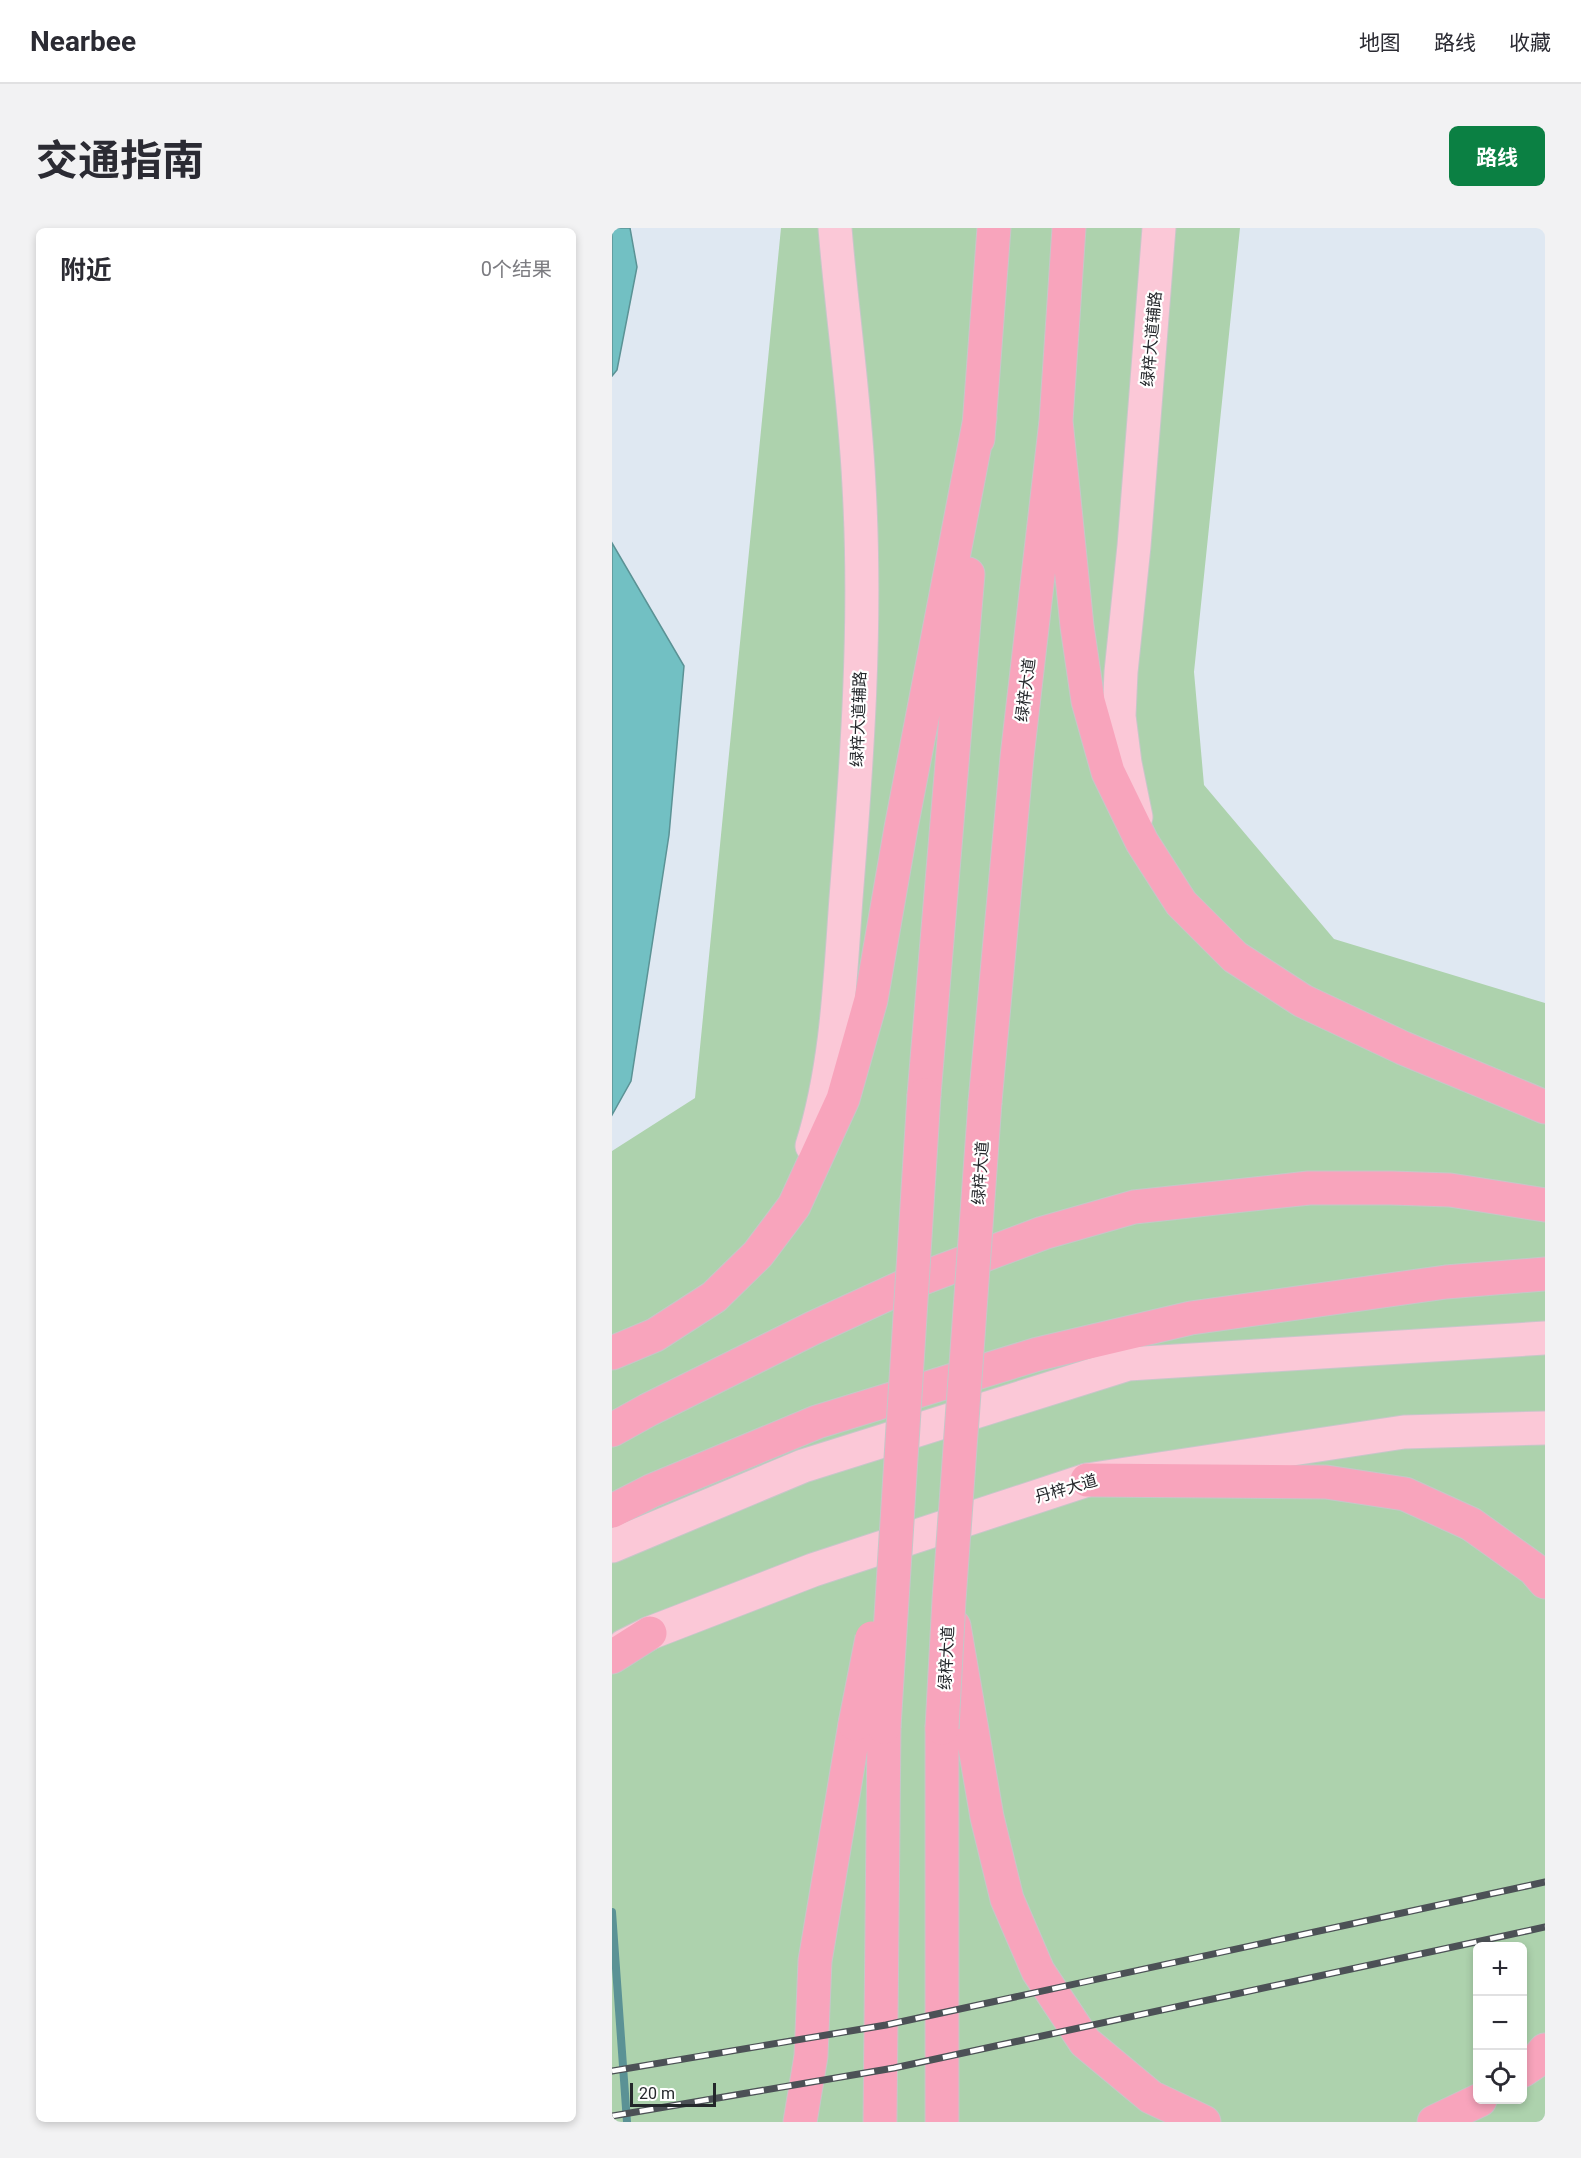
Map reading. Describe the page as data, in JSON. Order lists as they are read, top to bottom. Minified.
{"streets":{"highway":["绿梓大道"],"main road":["绿梓大道辅路","丹梓大道"]},"scale_bar":"20 m","page":{"header":"Nearbee","nav":["地图","路线","收藏"],"title":"交通指南","buttons":"路线","heading":["附近","0个结果"],"map_buttons":["+","−"],"scale":"20 m"}}
